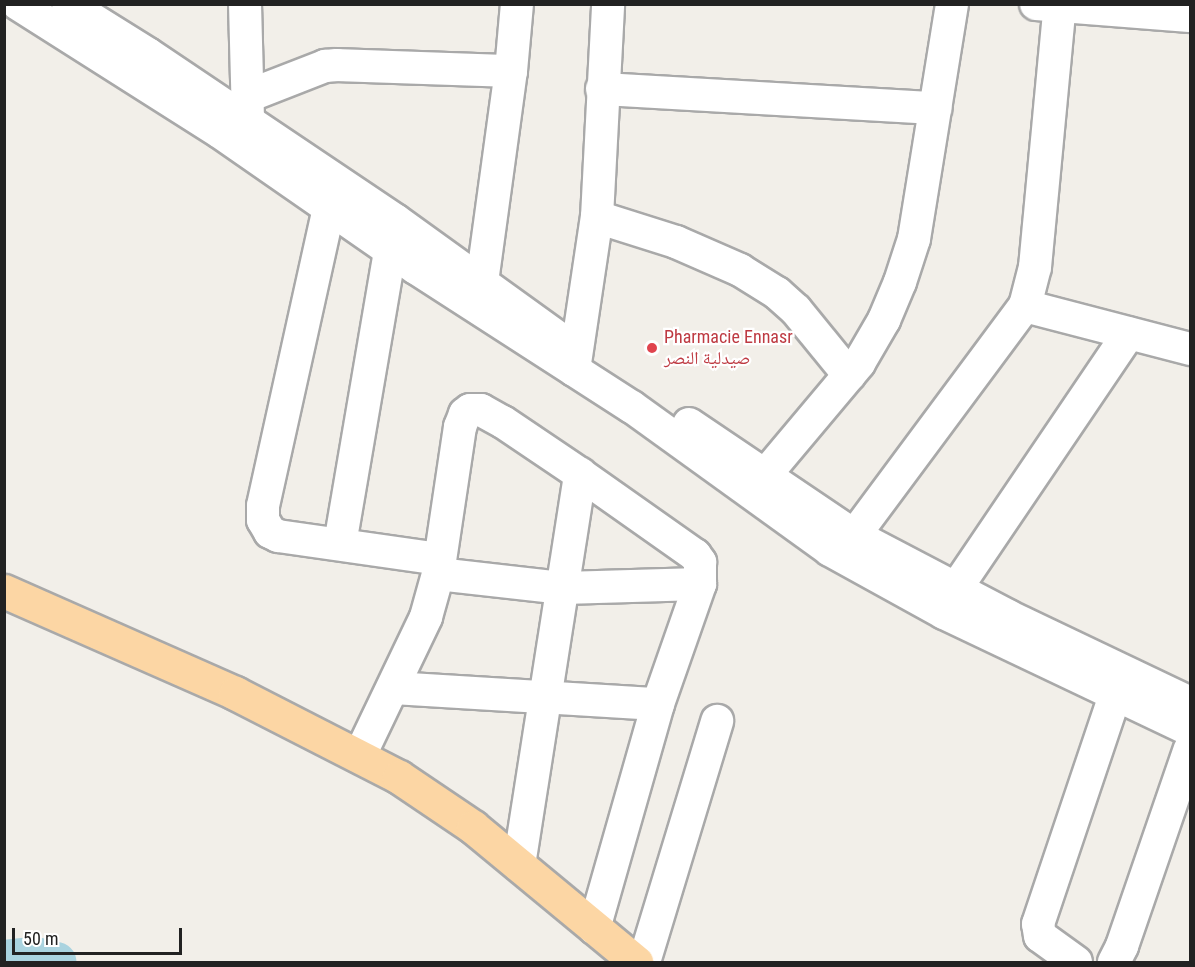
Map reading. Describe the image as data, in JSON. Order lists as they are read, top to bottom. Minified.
{"places":["Pharmacie Ennasr صيدلية النصر"],"scale_bar":"50 m"}
